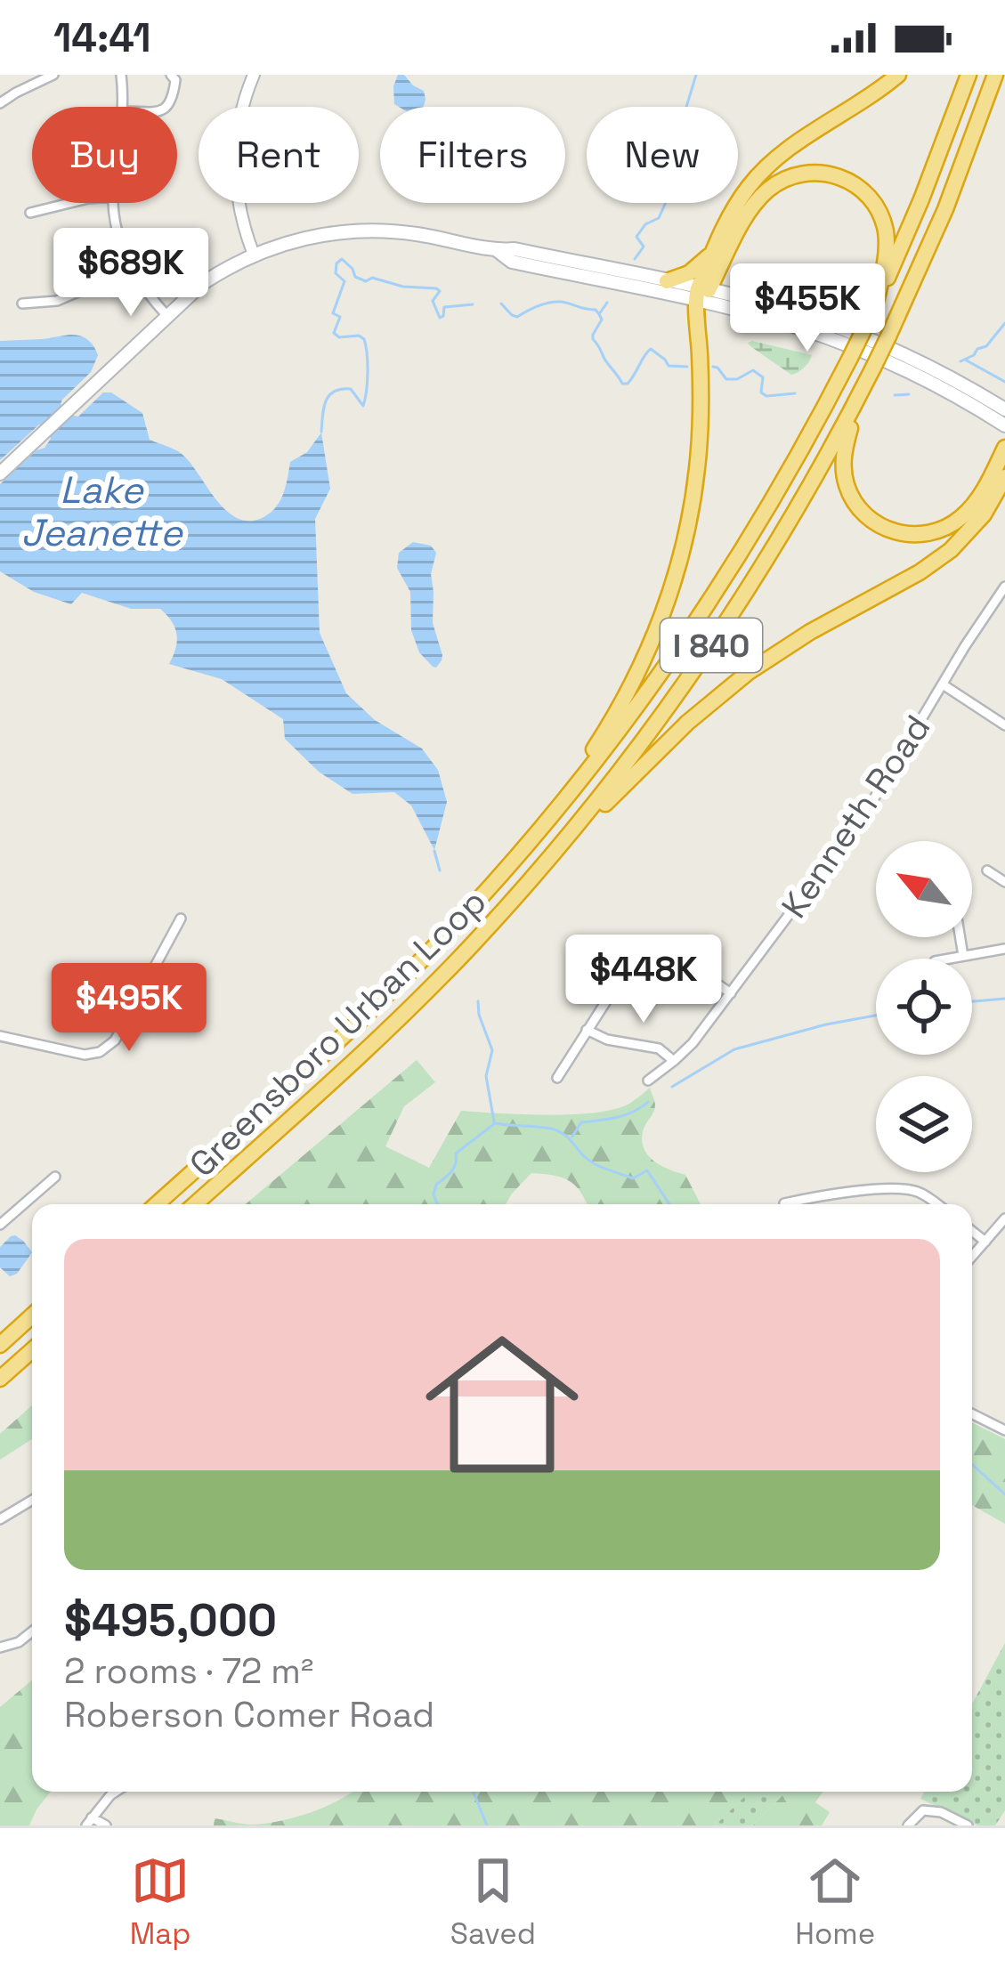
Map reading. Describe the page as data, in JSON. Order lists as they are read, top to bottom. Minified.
{"streets":{"highway":["I 840","Greensboro Urban Loop"],"street":["Kenneth Road"]},"water":["Lake Jeanette"],"north":"top left","page":{"status":"14:41","chip":["Buy","Rent","Filters","New"],"price":["$689K","$455K","$448K","$495K"],"list":[{"name":"$495,000","note":"2 rooms · 72 m² · Roberson Comer Road"}],"tabs":["Map","Saved","Home"]}}
